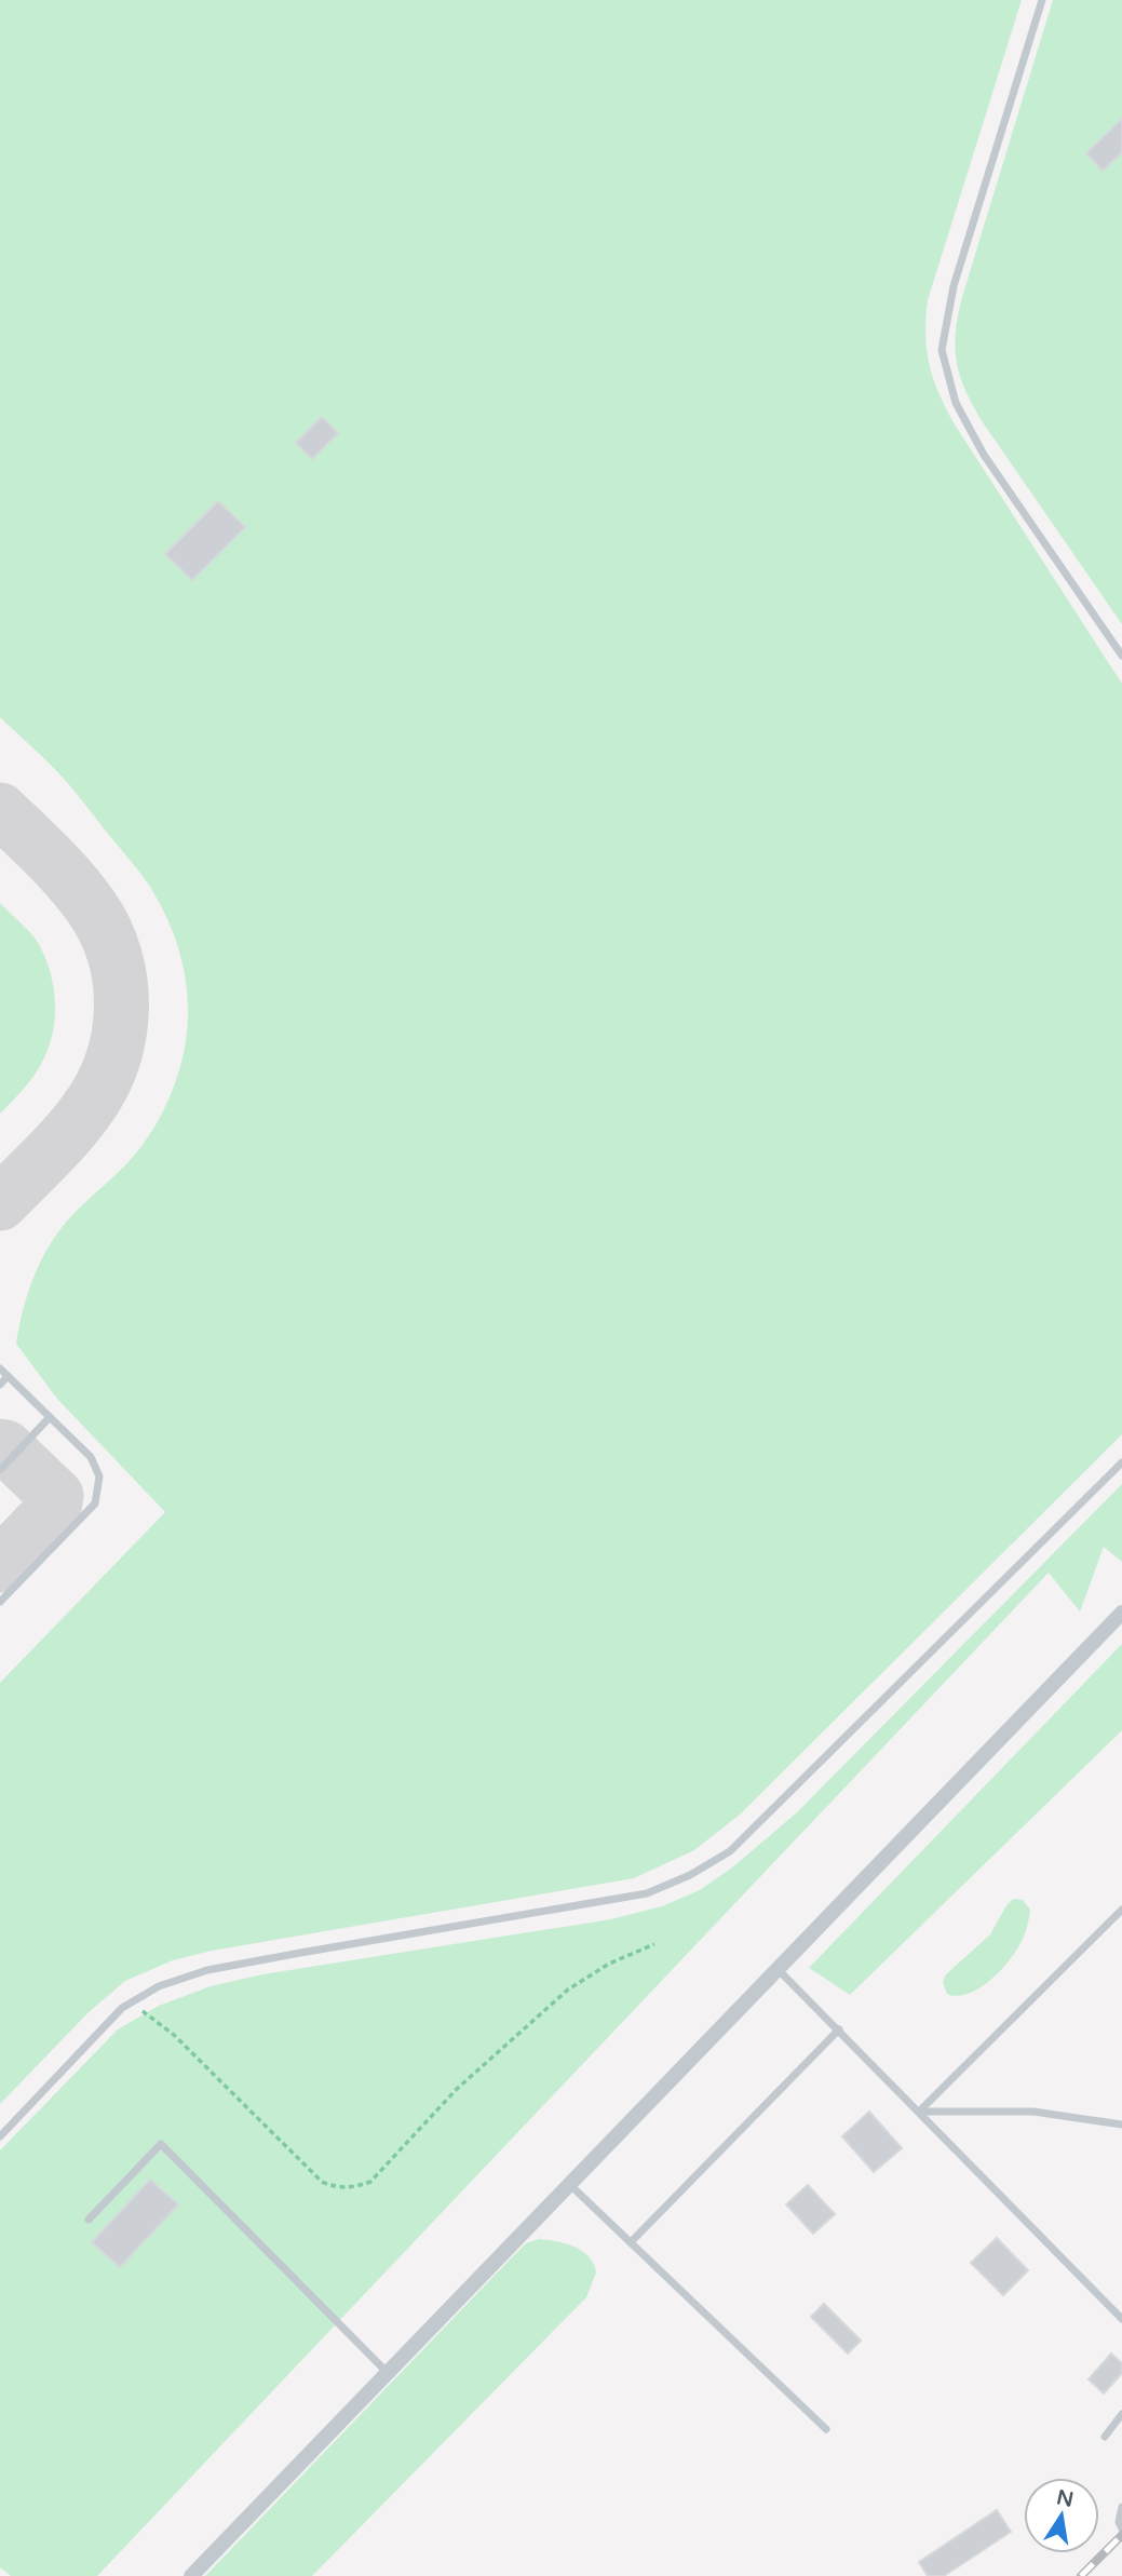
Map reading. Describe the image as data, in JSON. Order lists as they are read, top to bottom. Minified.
{"north":"top"}
